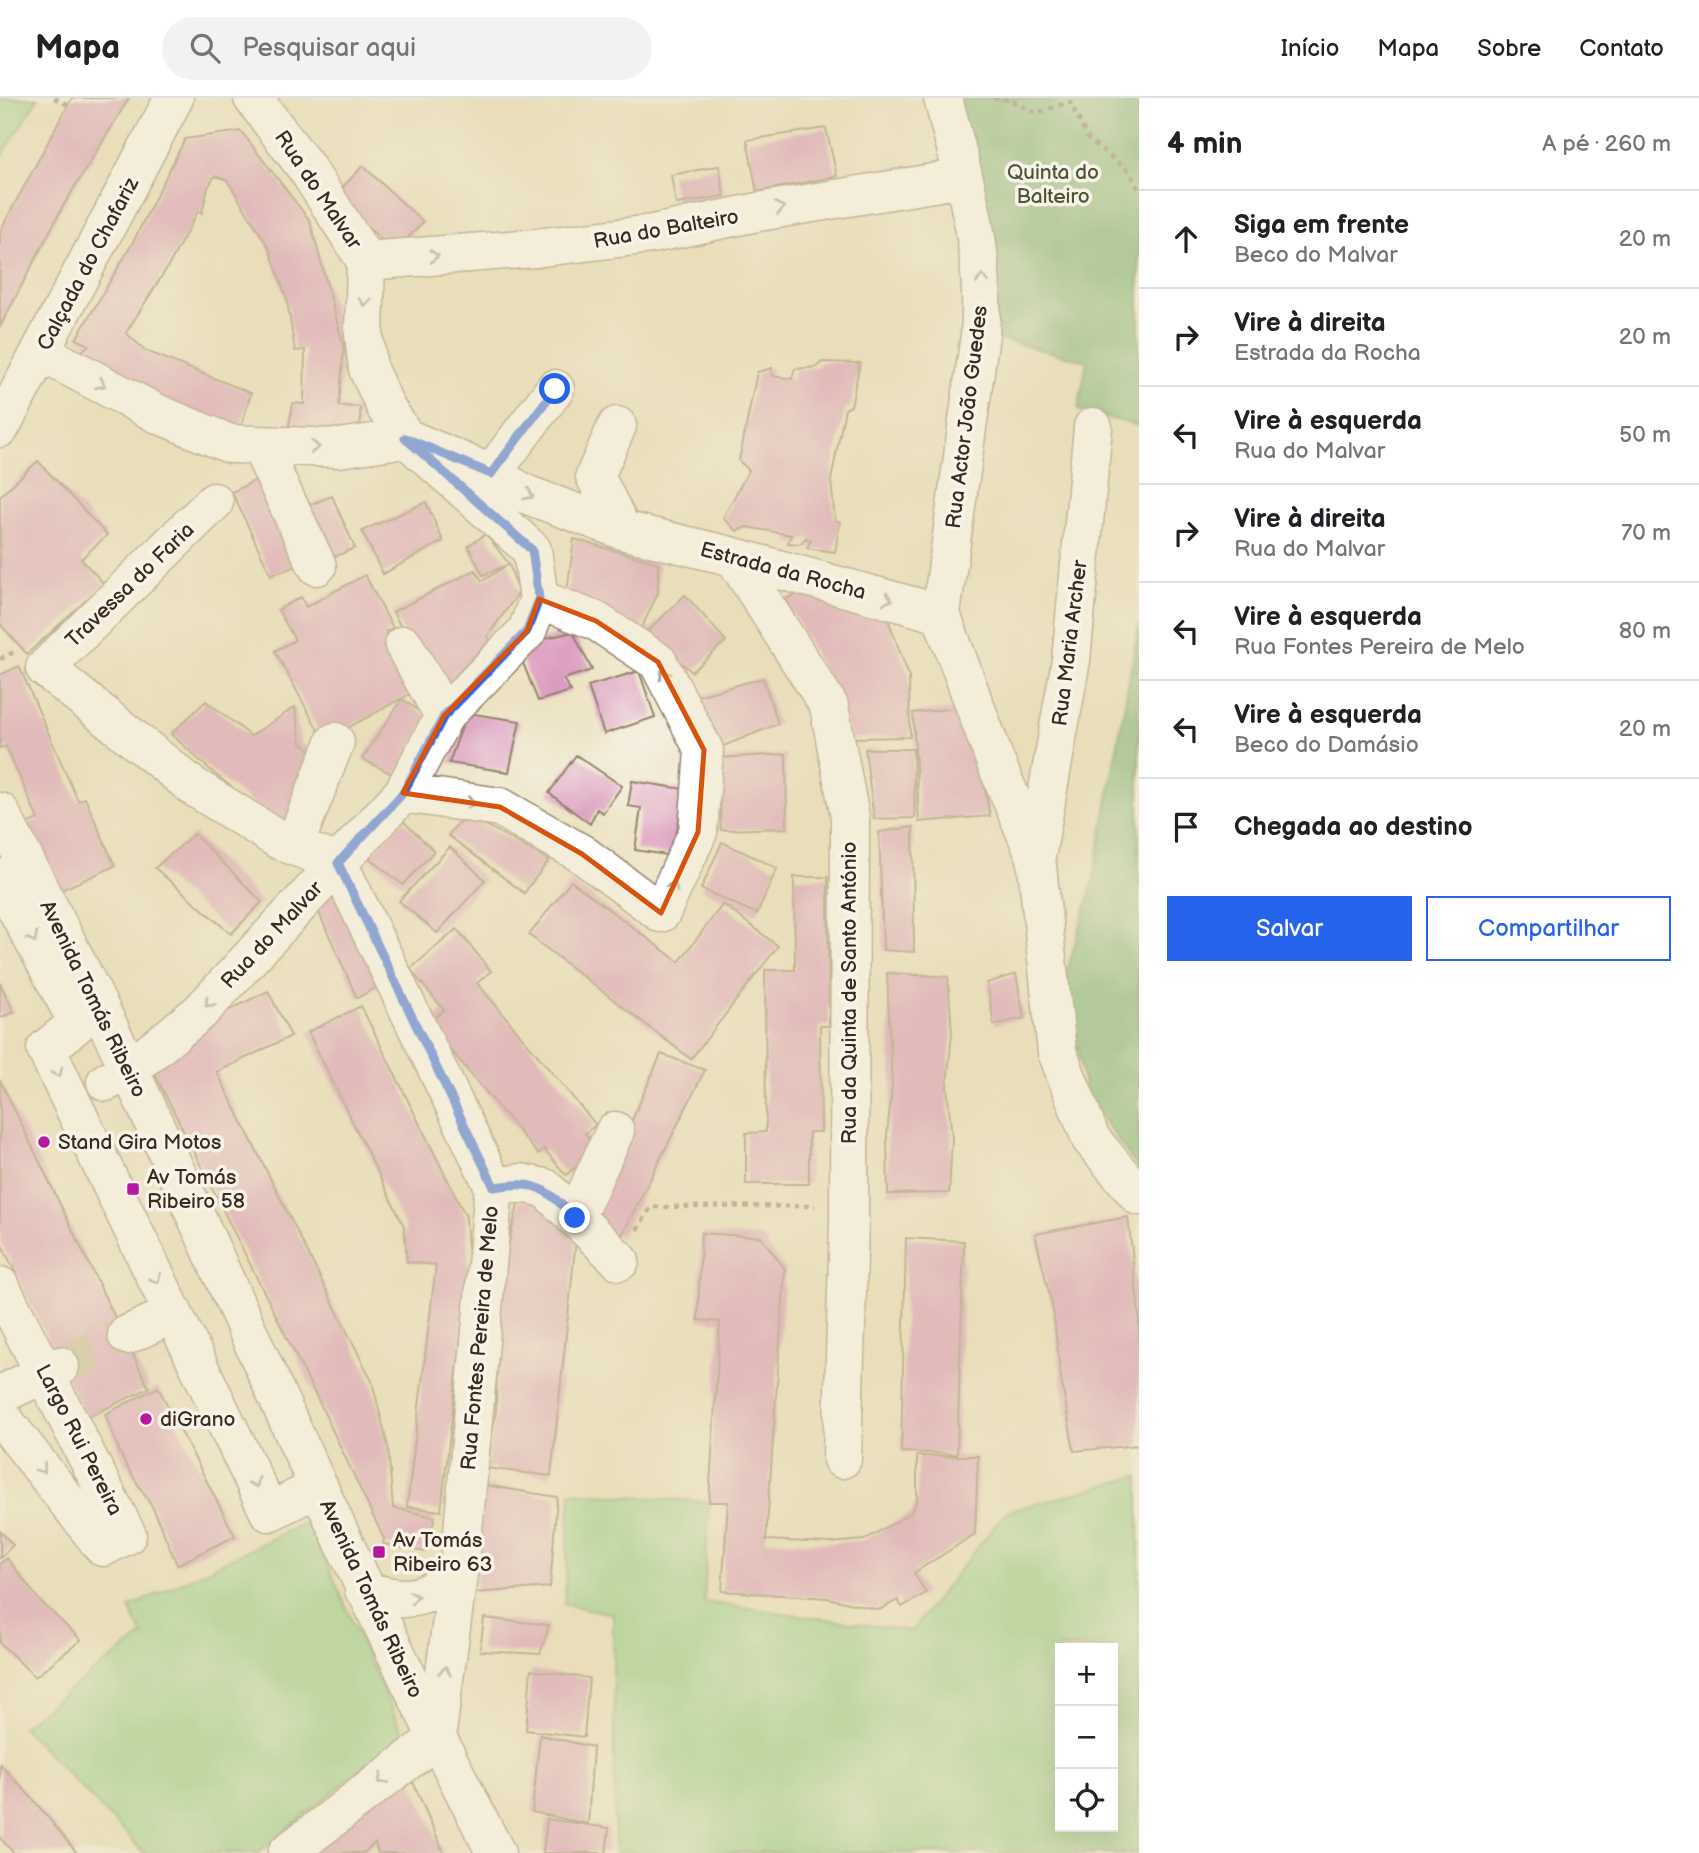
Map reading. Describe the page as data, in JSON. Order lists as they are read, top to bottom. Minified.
{"streets":{"street":["Rua do Malvar","Rua do Balteiro","Calçada do Chafariz","Rua Actor João Guedes","Estrada da Rocha","Travessa do Faria","Rua Maria Archer","Rua da Quinta de Santo António","Avenida Tomás Ribeiro","Rua Fontes Pereira de Melo","Largo Rui Pereira"]},"crossings":[["Rua do Malvar","Rua do Balteiro"],["Rua do Malvar","Estrada da Rocha"],["Rua do Malvar","Avenida Tomás Ribeiro"],["Rua do Malvar","Rua Fontes Pereira de Melo"],["Rua do Balteiro","Rua Actor João Guedes"],["Rua Actor João Guedes","Estrada da Rocha"],["Estrada da Rocha","Rua da Quinta de Santo António"],["Avenida Tomás Ribeiro","Rua Fontes Pereira de Melo"]],"one_way":["Rua do Balteiro","Rua Actor João Guedes","Estrada da Rocha"],"parks":["Quinta do Balteiro"],"places":{"other":["Stand Gira Motos","diGrano"],"transit":["Av Tomás Ribeiro 58","Av Tomás Ribeiro 63"]},"page":{"header":"Mapa","search":"Pesquisar aqui","nav":["Início","Mapa","Sobre","Contato"],"heading":["4 min","A pé · 260 m"],"list":[["Siga em frente","Beco do Malvar","20 m"],["Vire à direita","Estrada da Rocha","20 m"],["Vire à esquerda","Rua do Malvar","50 m"],["Vire à direita","Rua do Malvar","70 m"],["Vire à esquerda","Rua Fontes Pereira de Melo","80 m"],["Vire à esquerda","Beco do Damásio","20 m"],"Chegada ao destino"],"buttons":["Salvar","Compartilhar"],"map_buttons":["+","−"]}}
